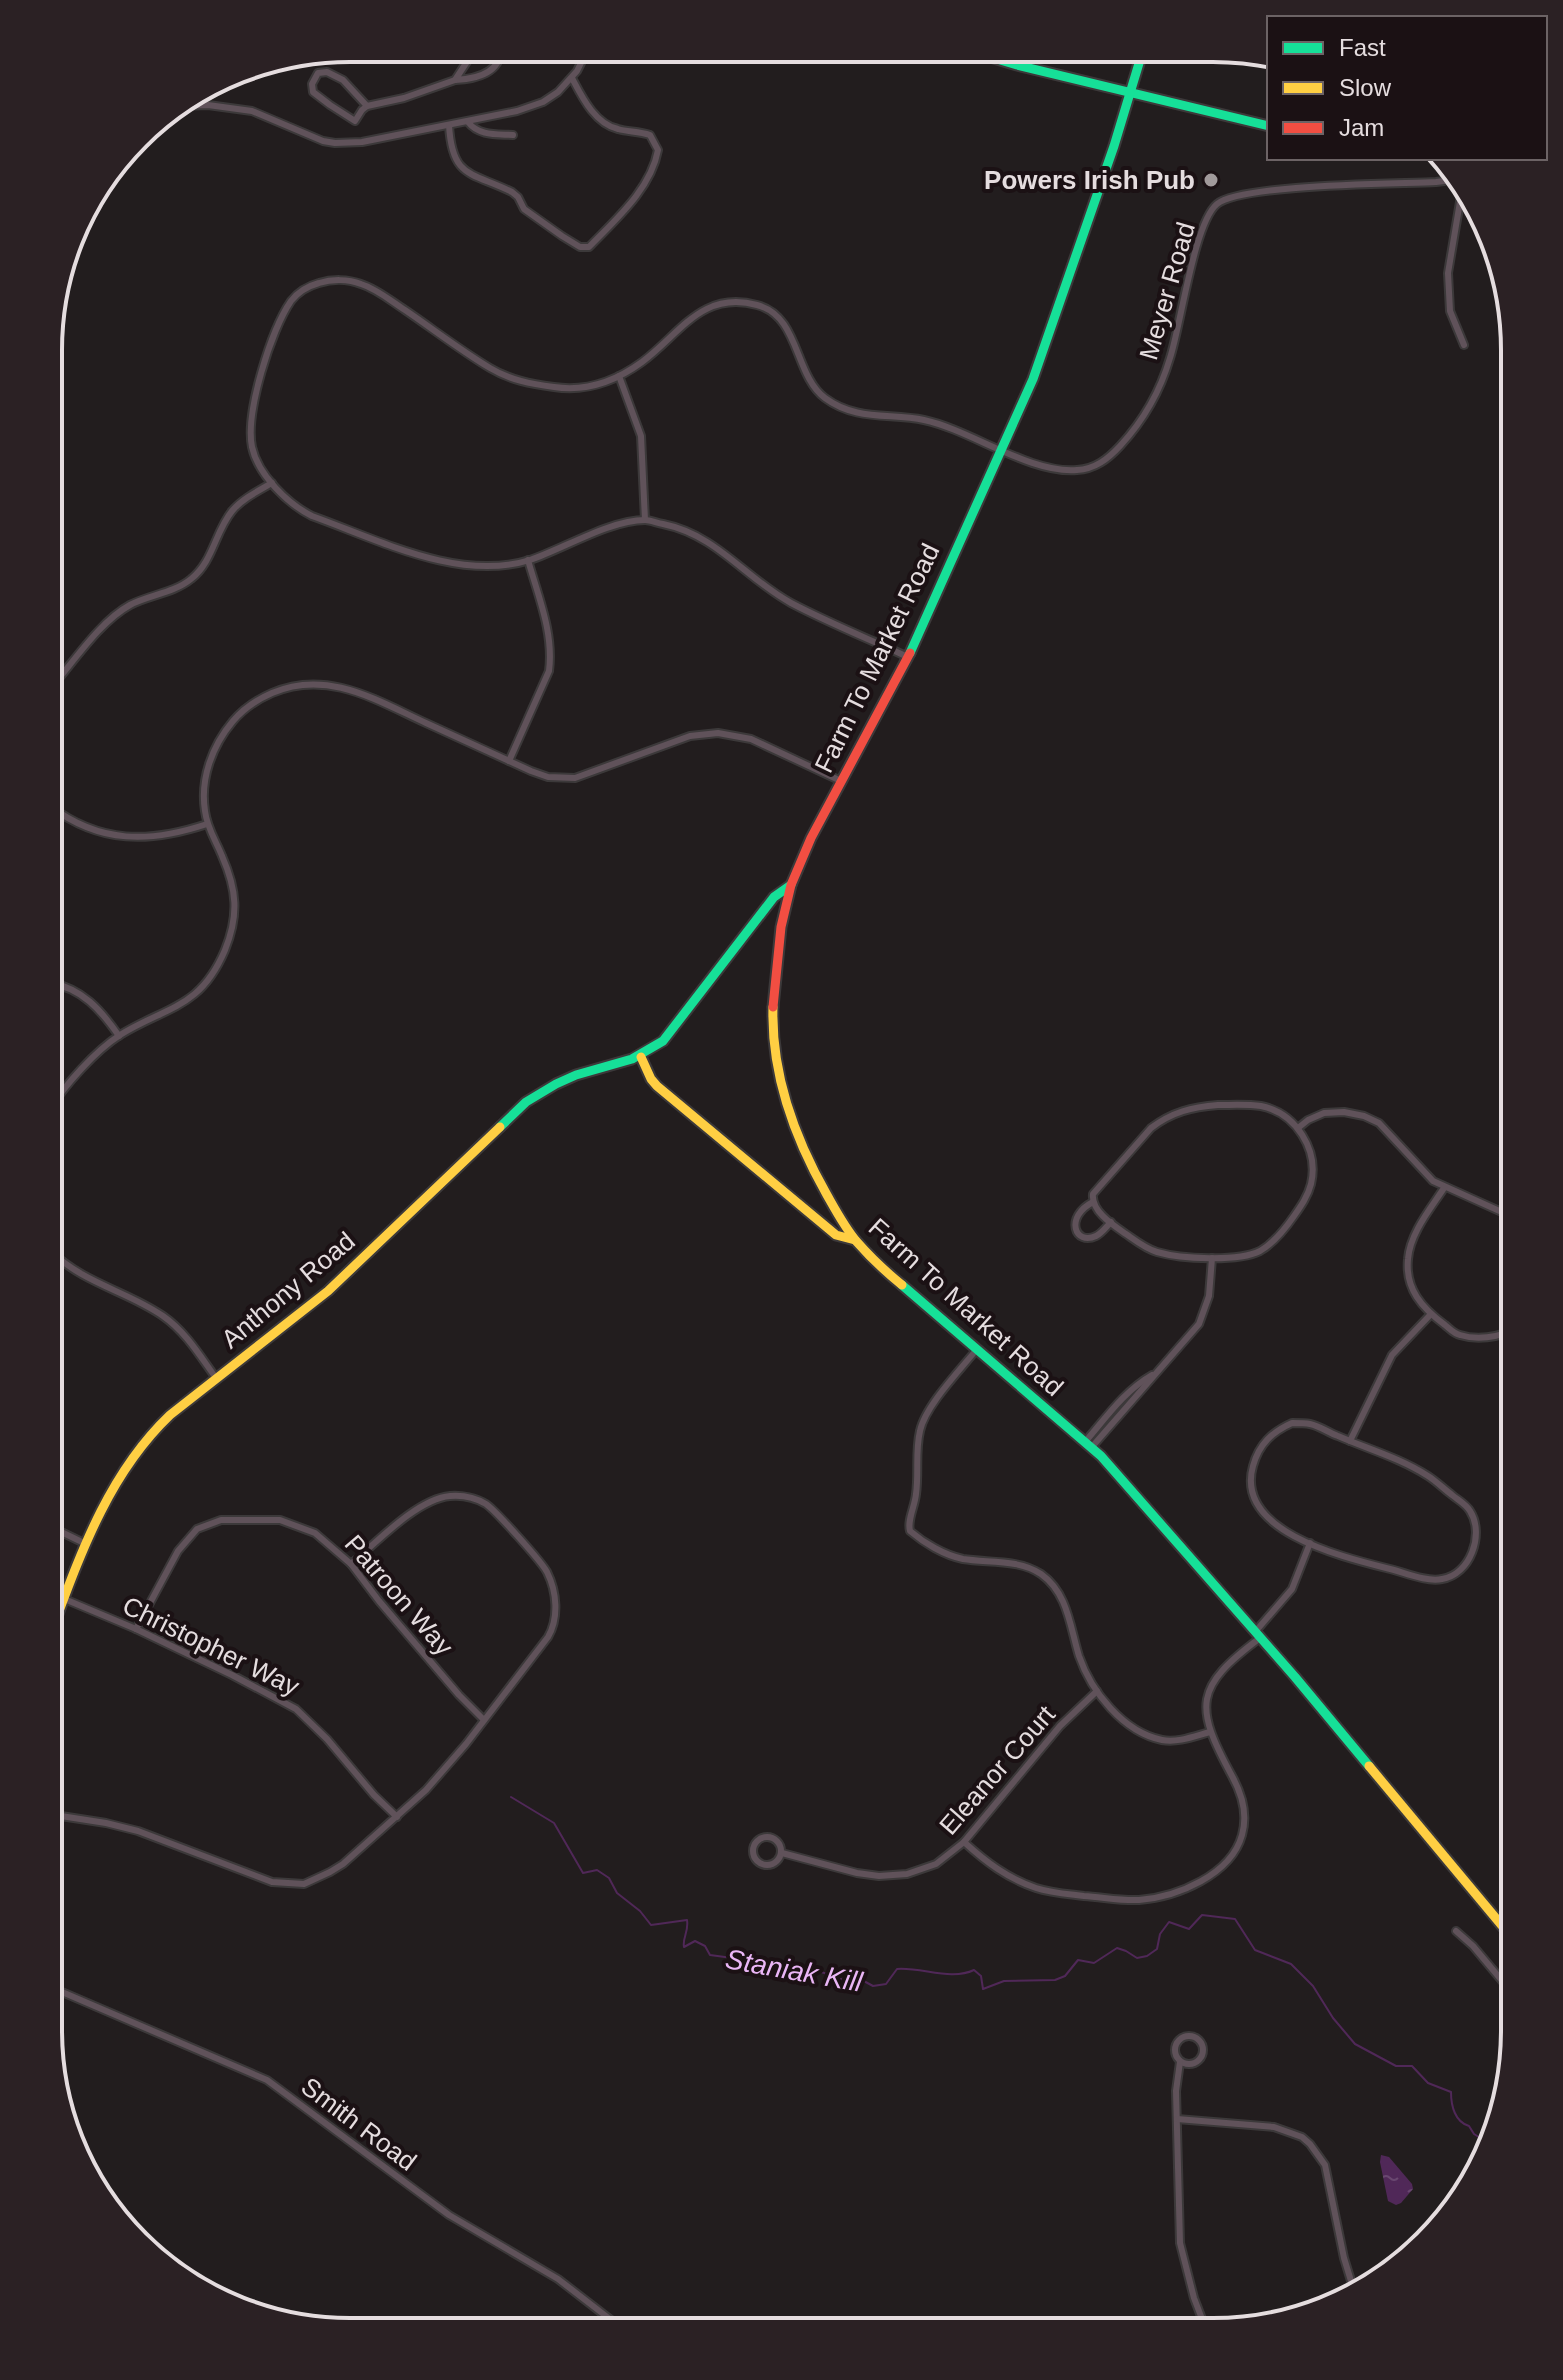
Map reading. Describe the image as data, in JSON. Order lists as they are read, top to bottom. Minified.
{"streets":{"street":["Meyer Road","Farm To Market Road","Anthony Road","Patroon Way","Christopher Way","Eleanor Court","Smith Road"]},"crossings":[["Meyer Road","Farm To Market Road"],["Farm To Market Road","Anthony Road"],["Anthony Road","Christopher Way"],["Patroon Way","Christopher Way"]],"water":["Staniak Kill"],"places":["Powers Irish Pub"],"legend":["Fast","Slow","Jam"]}
